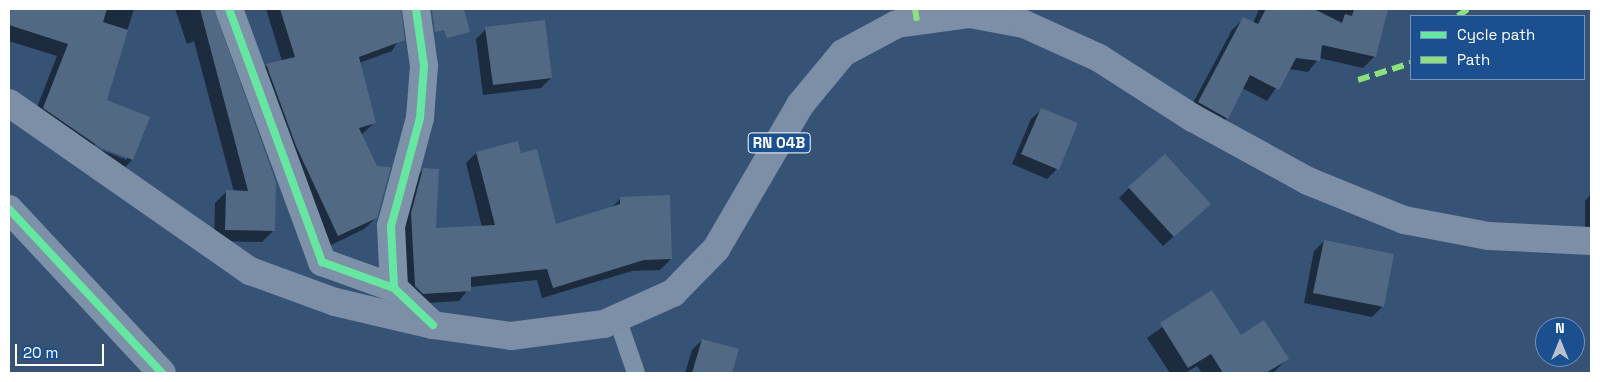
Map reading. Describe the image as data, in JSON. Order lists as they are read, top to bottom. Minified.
{"streets":{"main road":["RN 04B"]},"legend":["Cycle path","Path"],"scale_bar":"20 m","north":"top"}
